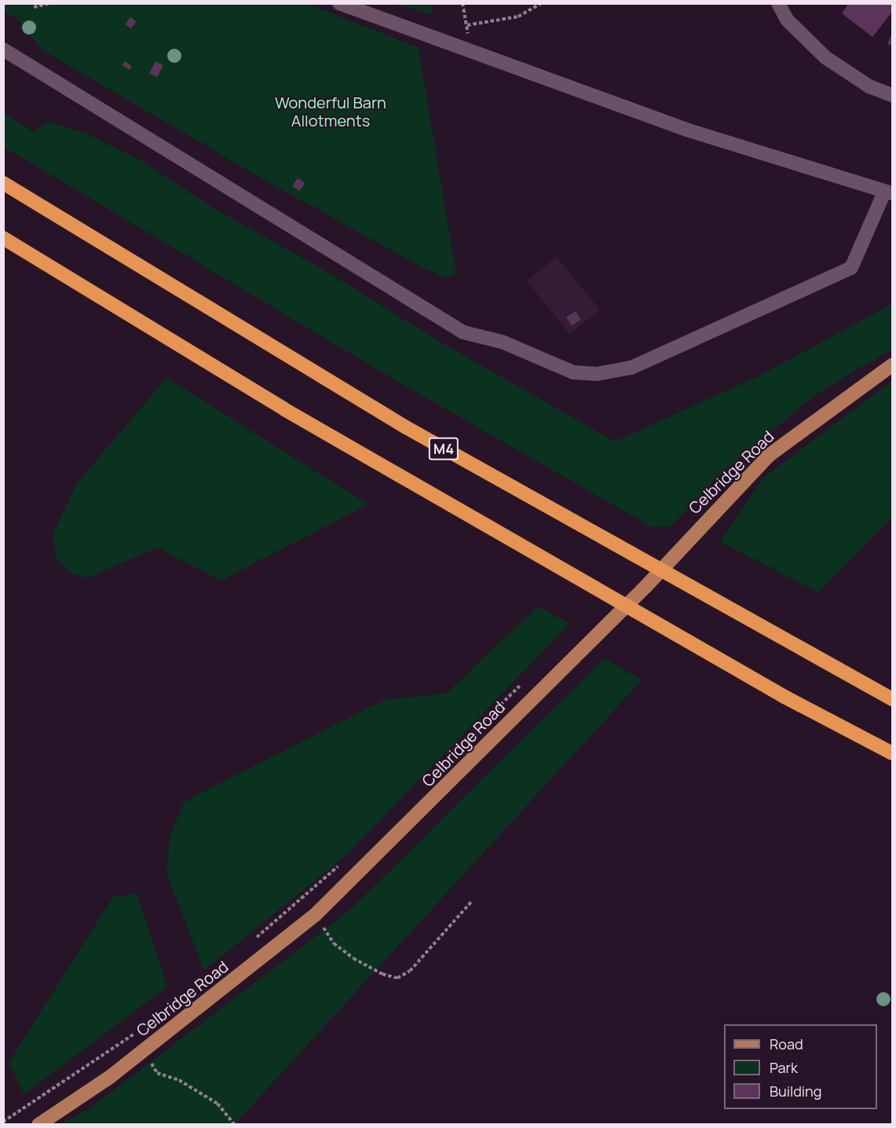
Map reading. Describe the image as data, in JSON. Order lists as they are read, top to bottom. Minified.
{"streets":{"highway":["M4"],"main road":["Celbridge Road"]},"parks":["Wonderful Barn Allotments"],"legend":["Road","Park","Building"]}
